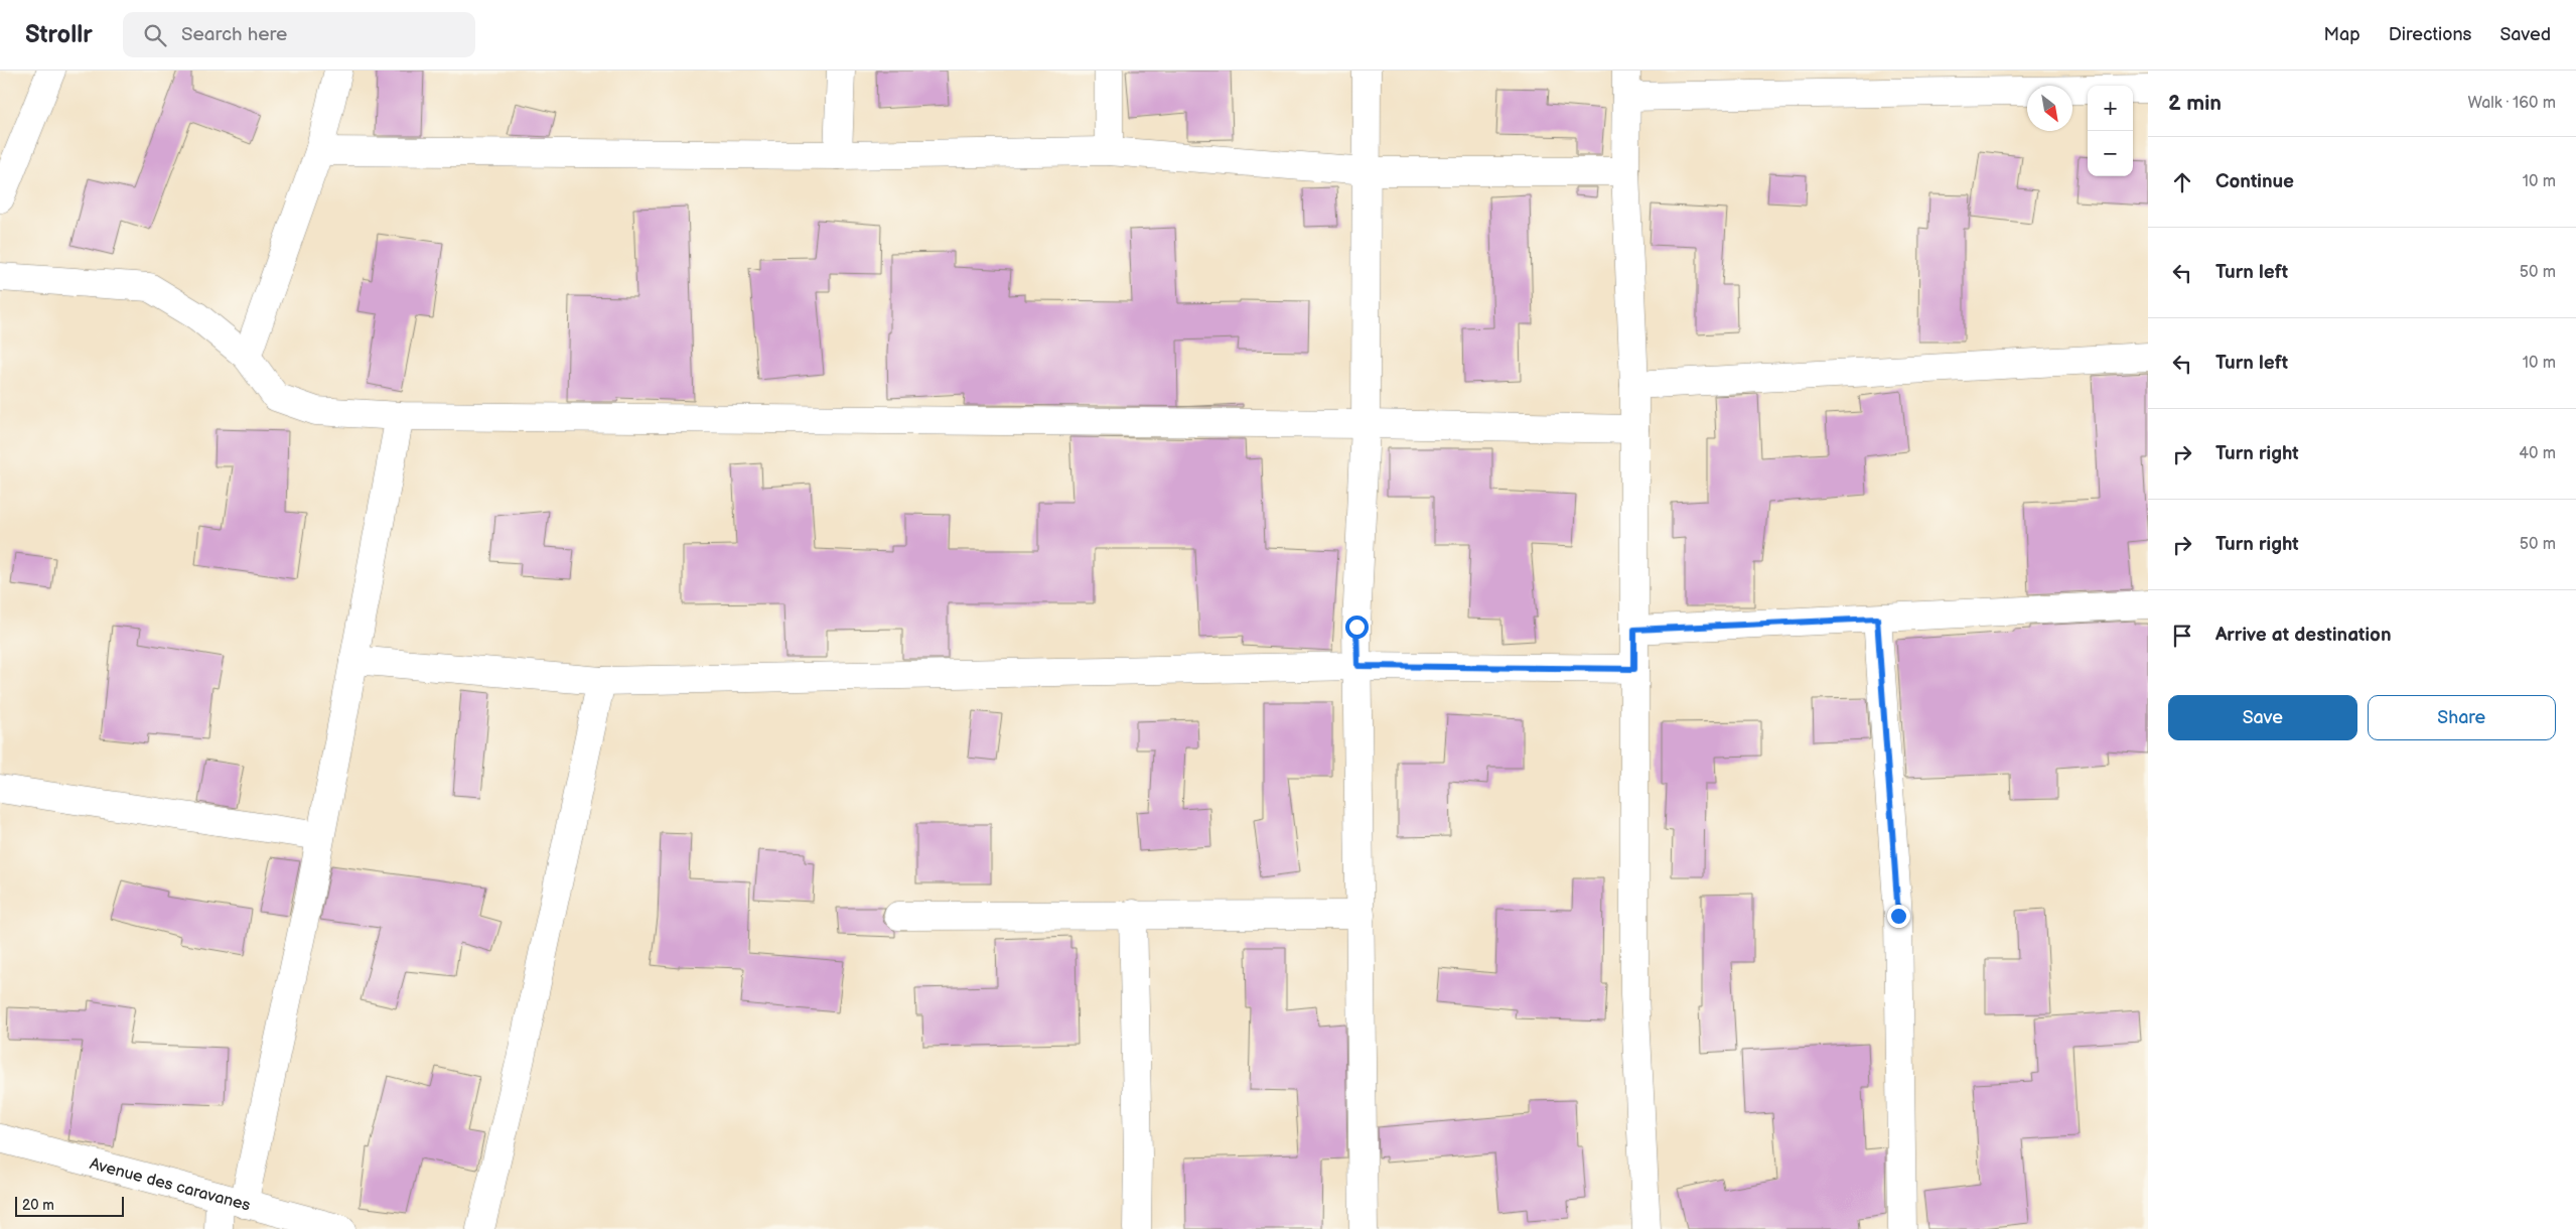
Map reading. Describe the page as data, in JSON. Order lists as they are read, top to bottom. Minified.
{"streets":{"street":["Avenue des caravanes"]},"scale_bar":"20 m","north":"bottom right","page":{"header":"Strollr","search":"Search here","nav":["Map","Directions","Saved"],"heading":["2 min","Walk · 160 m"],"map_buttons":["+","−"],"list":[["Continue","10 m"],["Turn left","50 m"],["Turn left","10 m"],["Turn right","40 m"],["Turn right","50 m"],"Arrive at destination"],"buttons":["Save","Share"],"scale":"20 m"}}
